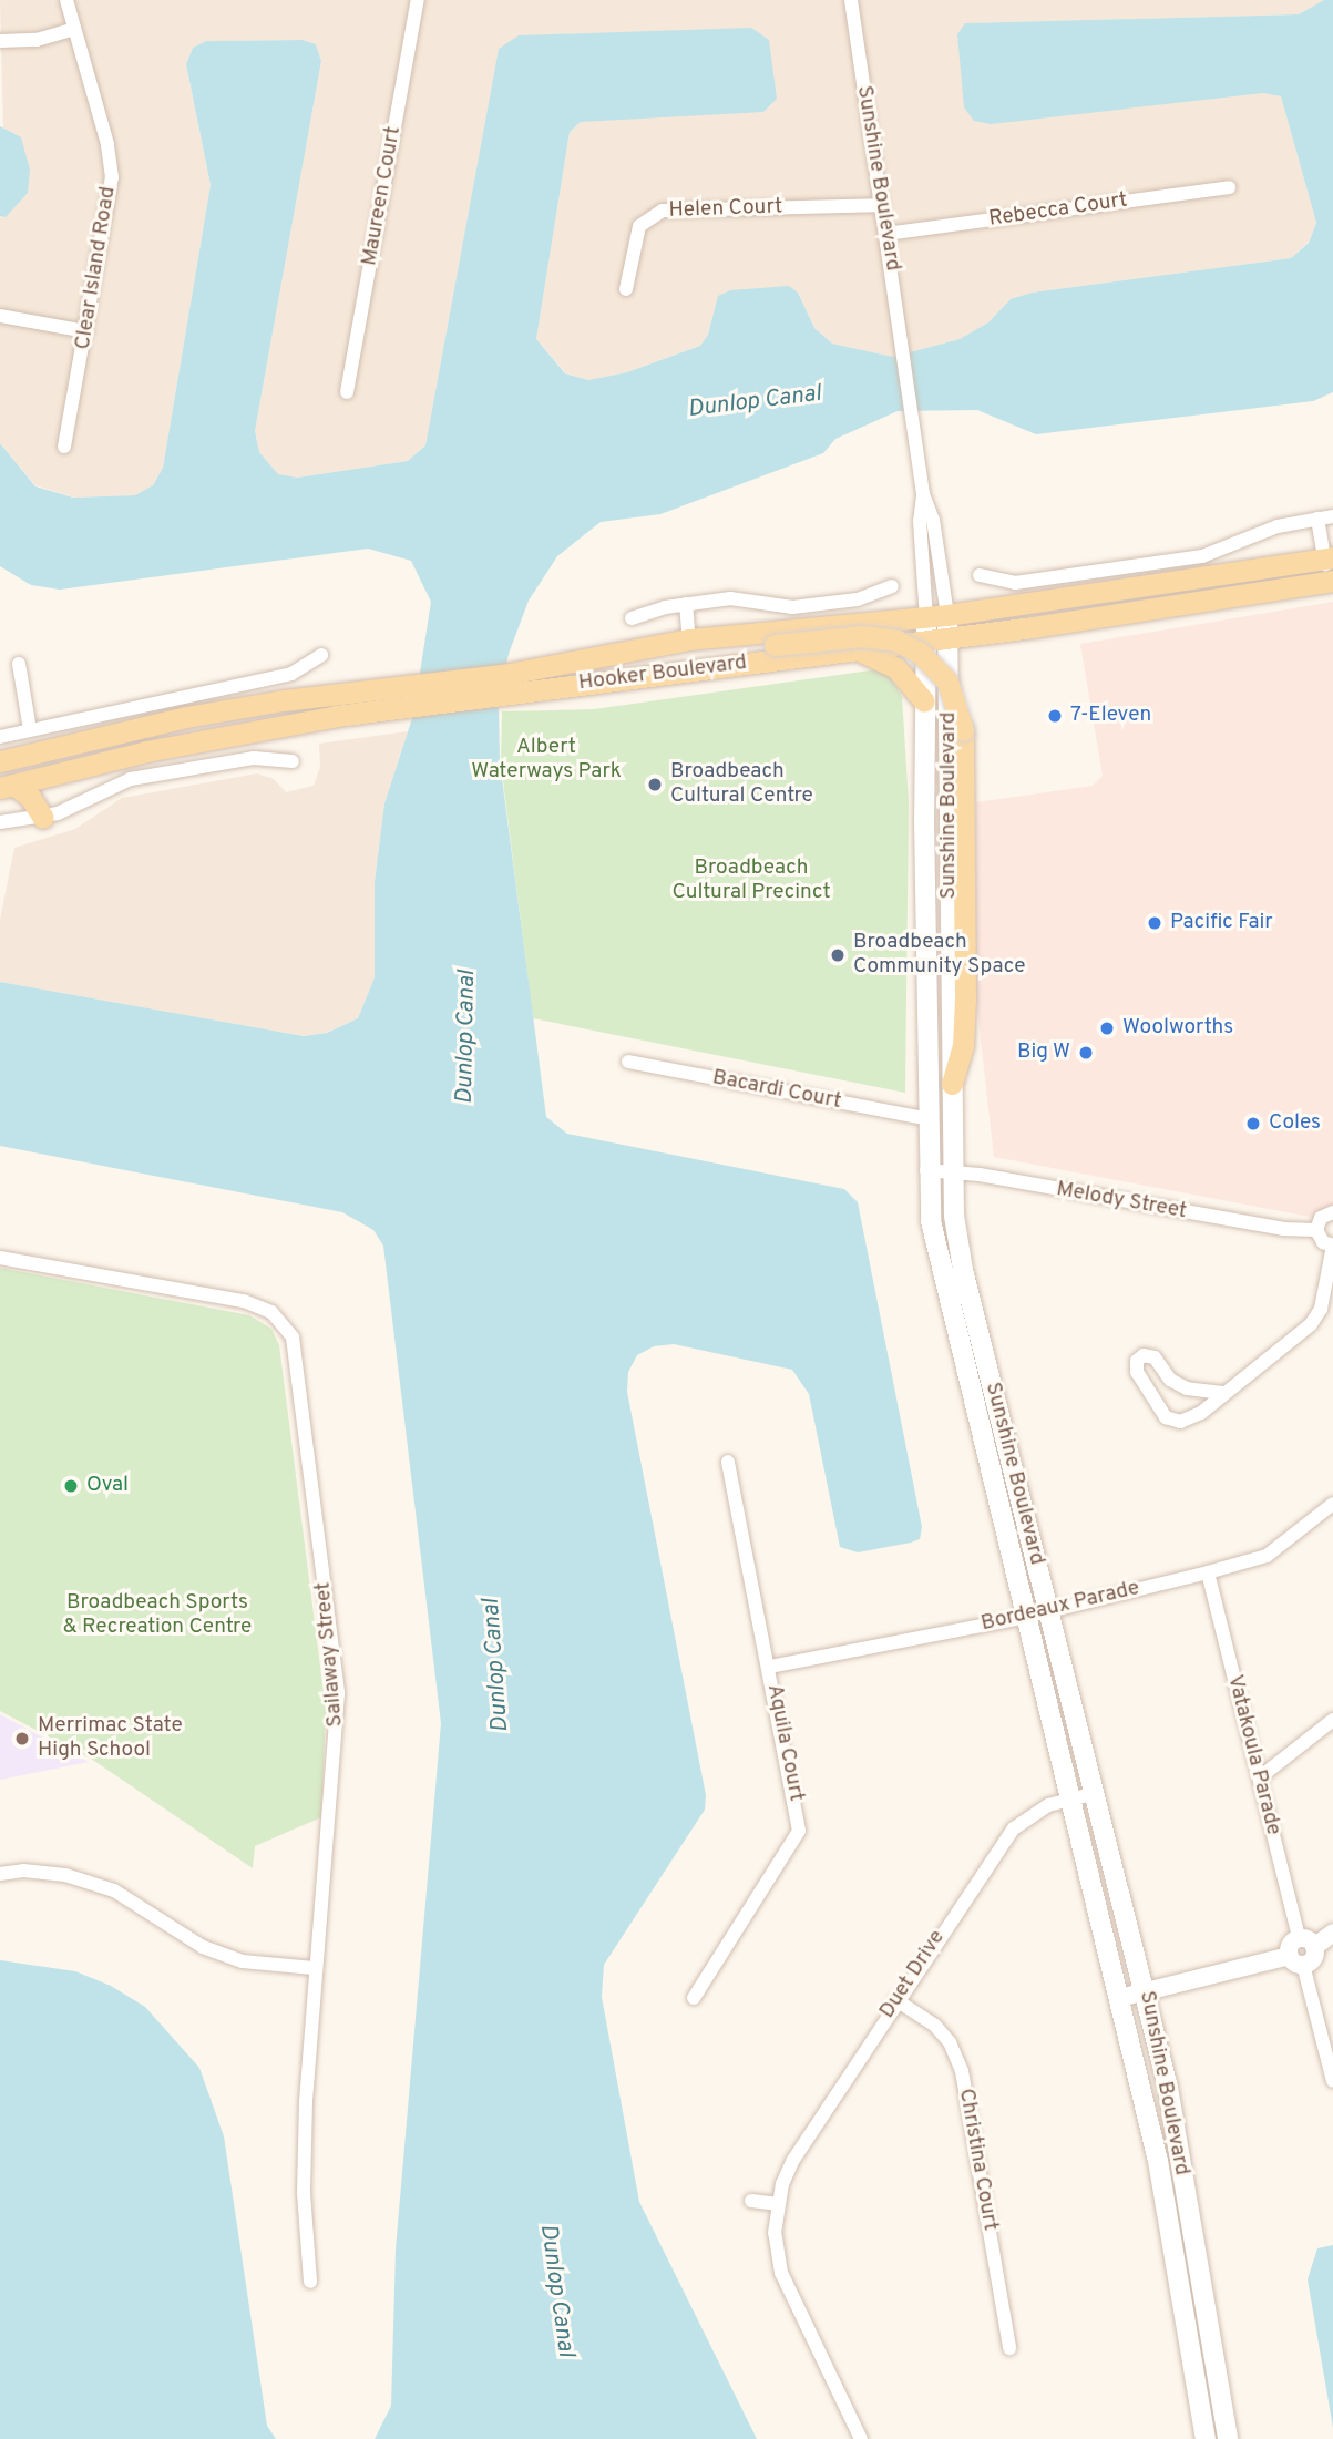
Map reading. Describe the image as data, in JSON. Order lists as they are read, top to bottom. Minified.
{"streets":{"main road":["Sunshine Boulevard","Hooker Boulevard"],"street":["Maureen Court","Helen Court","Rebecca Court","Clear Island Road","Bacardi Court","Melody Street","Bordeaux Parade","Sailaway Street","Aquila Court","Vatakoula Parade","Duet Drive","Christina Court"]},"crossings":[["Sunshine Boulevard","Helen Court"],["Sunshine Boulevard","Rebecca Court"],["Sunshine Boulevard","Hooker Boulevard"],["Sunshine Boulevard","Bacardi Court"],["Sunshine Boulevard","Melody Street"],["Sunshine Boulevard","Bordeaux Parade"],["Sunshine Boulevard","Duet Drive"],["Bordeaux Parade","Aquila Court"],["Bordeaux Parade","Vatakoula Parade"],["Duet Drive","Christina Court"]],"water":["Dunlop Canal"],"parks":["Albert Waterways Park","Broadbeach Cultural Precinct","Broadbeach Sports & Recreation Centre"],"places":["7-Eleven","Broadbeach Cultural Centre","Pacific Fair","Broadbeach Community Space","Woolworths","Big W","Coles","Oval","Merrimac State High School"]}
